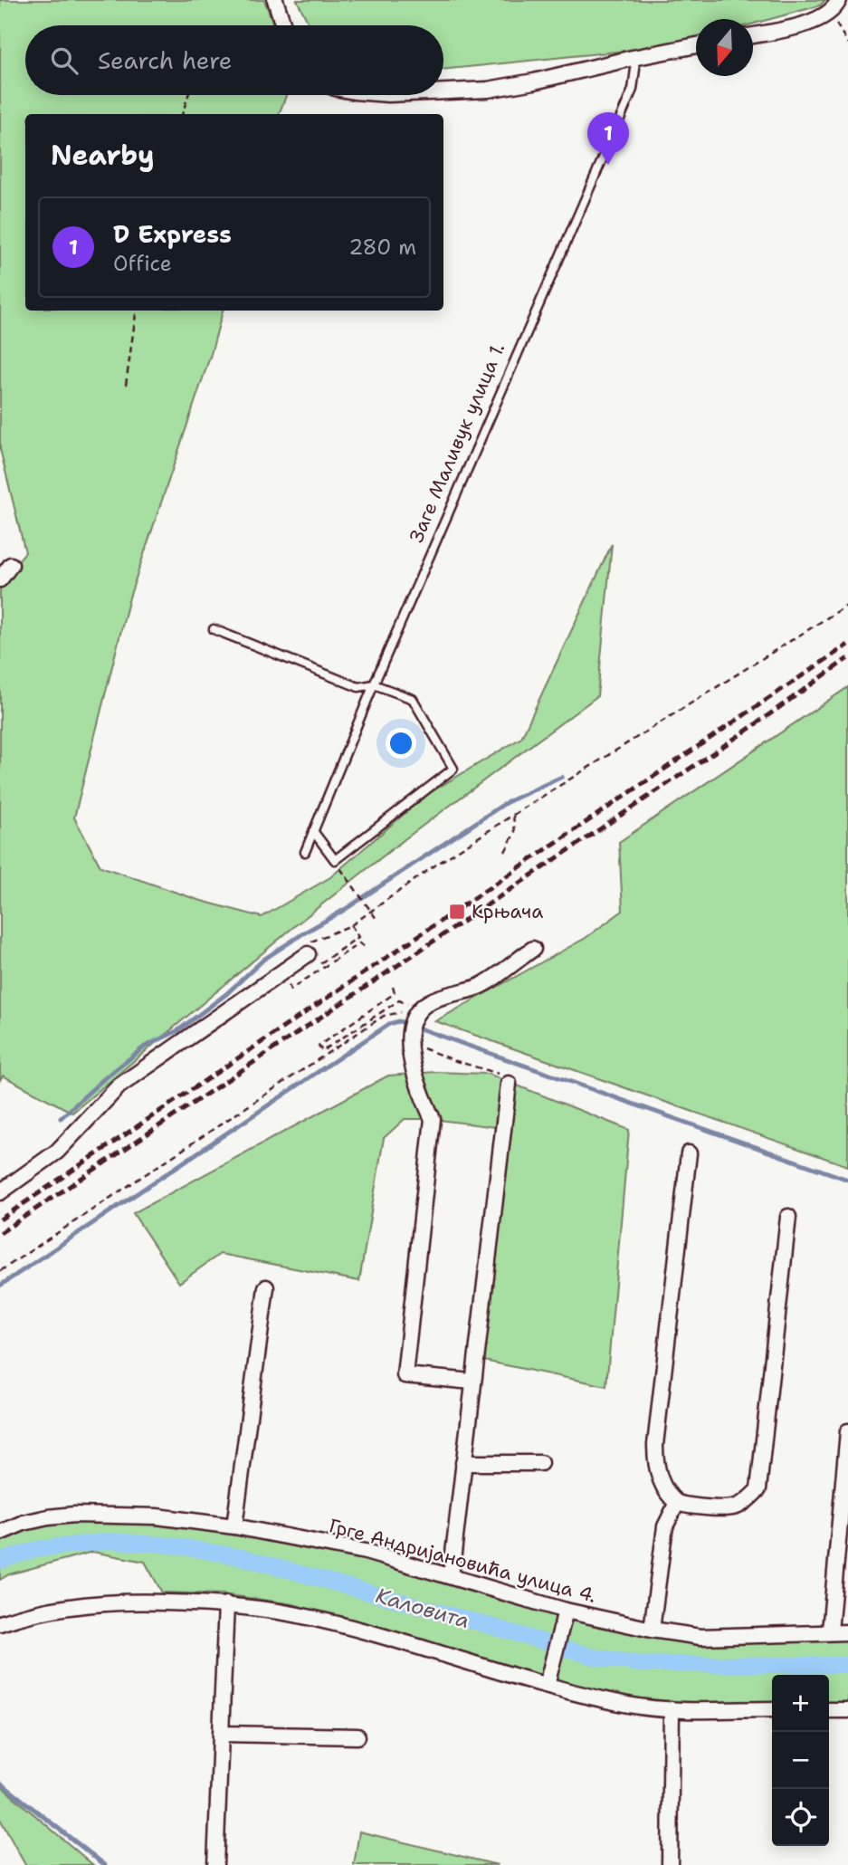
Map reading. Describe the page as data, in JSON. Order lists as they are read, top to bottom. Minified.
{"streets":{"street":["Грге Андријановића улица 4."],"lane":["Заге Маливук улица 1."]},"water":["Каловита"],"places":{"transit":["Крњача"]},"north":"bottom","page":{"search":"Search here","pins":"1","heading":"Nearby","list":[{"mark":"1","name":"D Express","note":"Office","value":"280 m"}],"map_buttons":["+","−"]}}
